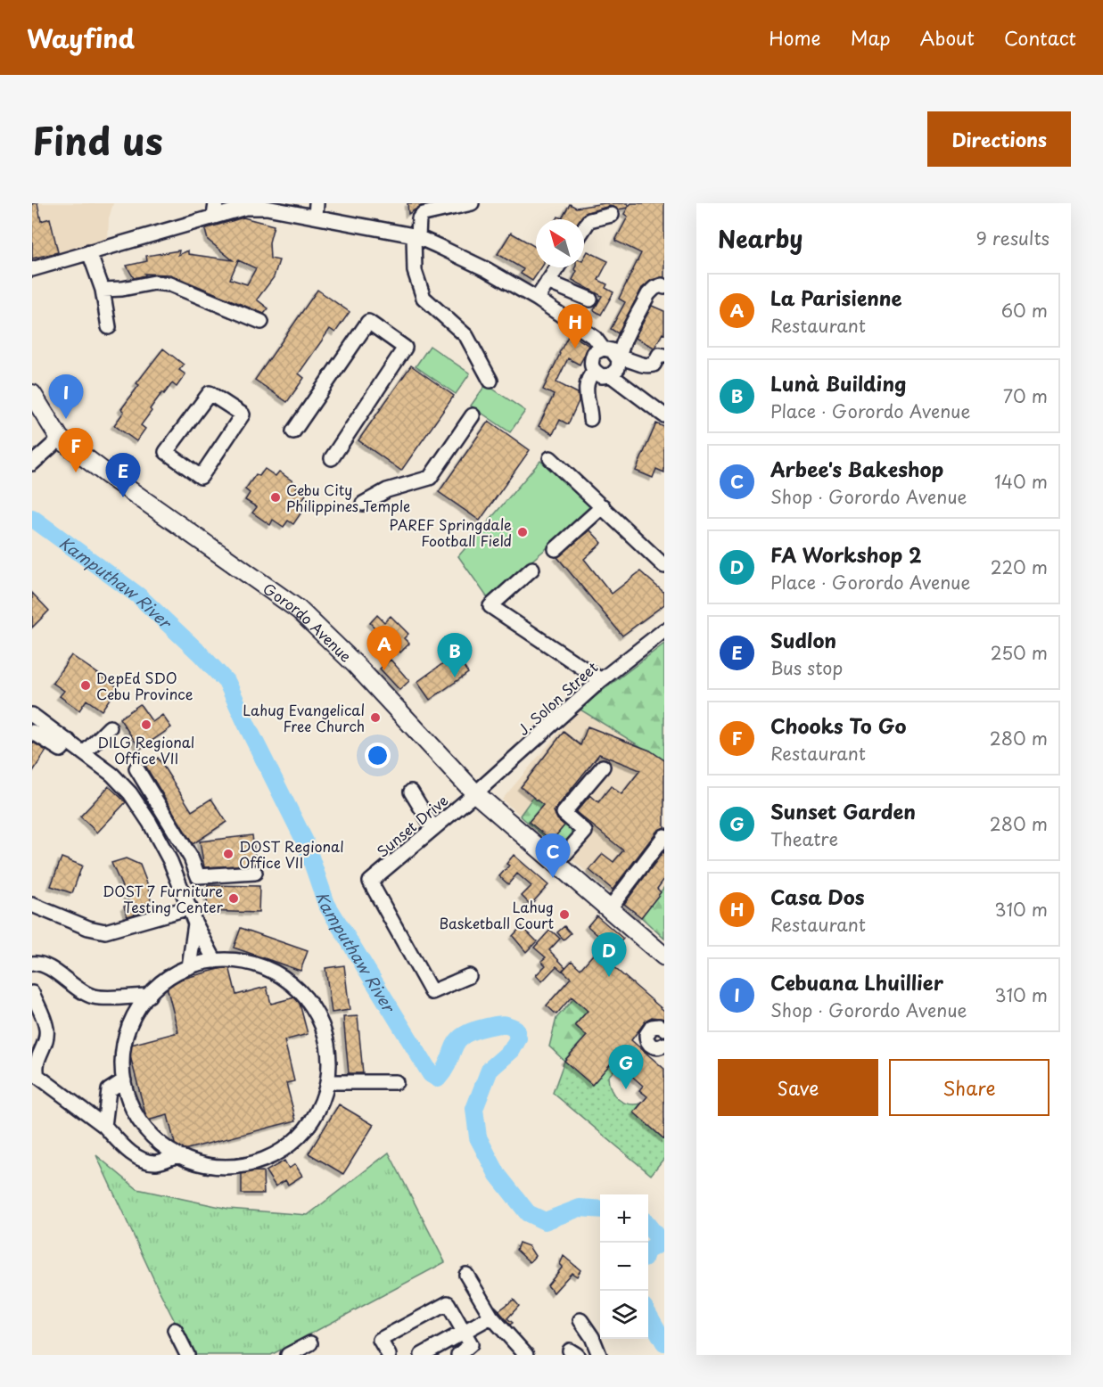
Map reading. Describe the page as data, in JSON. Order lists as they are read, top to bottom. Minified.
{"streets":{"main road":["Gorordo Avenue"],"street":["J. Solon Street","Sunset Drive"]},"crossings":[["Gorordo Avenue","J. Solon Street"],["Gorordo Avenue","Sunset Drive"],["J. Solon Street","Sunset Drive"]],"water":["Kamputhaw River"],"places":["Cebu City Philippines Temple","PAREF Springdale Football Field","DepEd SDO Cebu Province","Lahug Evangelical Free Church","DILG Regional Office VII","DOST Regional Office VII","DOST 7 Furniture Testing Center","Lahug Basketball Court"],"north":"top left","page":{"header":"Wayfind","nav":["Home","Map","About","Contact"],"title":"Find us","buttons":["Directions",["Save","Share"]],"heading":["Nearby","9 results"],"list":[{"mark":"A","name":"La Parisienne","note":"Restaurant","value":"60 m"},{"mark":"B","name":"Lunà Building","note":"Place · Gorordo Avenue","value":"70 m"},{"mark":"C","name":"Arbee's Bakeshop","note":"Shop · Gorordo Avenue","value":"140 m"},{"mark":"D","name":"FA Workshop 2","note":"Place · Gorordo Avenue","value":"220 m"},{"mark":"E","name":"Sudlon","note":"Bus stop","value":"250 m"},{"mark":"F","name":"Chooks To Go","note":"Restaurant","value":"280 m"},{"mark":"G","name":"Sunset Garden","note":"Theatre","value":"280 m"},{"mark":"H","name":"Casa Dos","note":"Restaurant","value":"310 m"},{"mark":"I","name":"Cebuana Lhuillier","note":"Shop · Gorordo Avenue","value":"310 m"}],"pins":["H","I","F","E","A","B","C","D","G"],"map_buttons":["+","−"]}}
